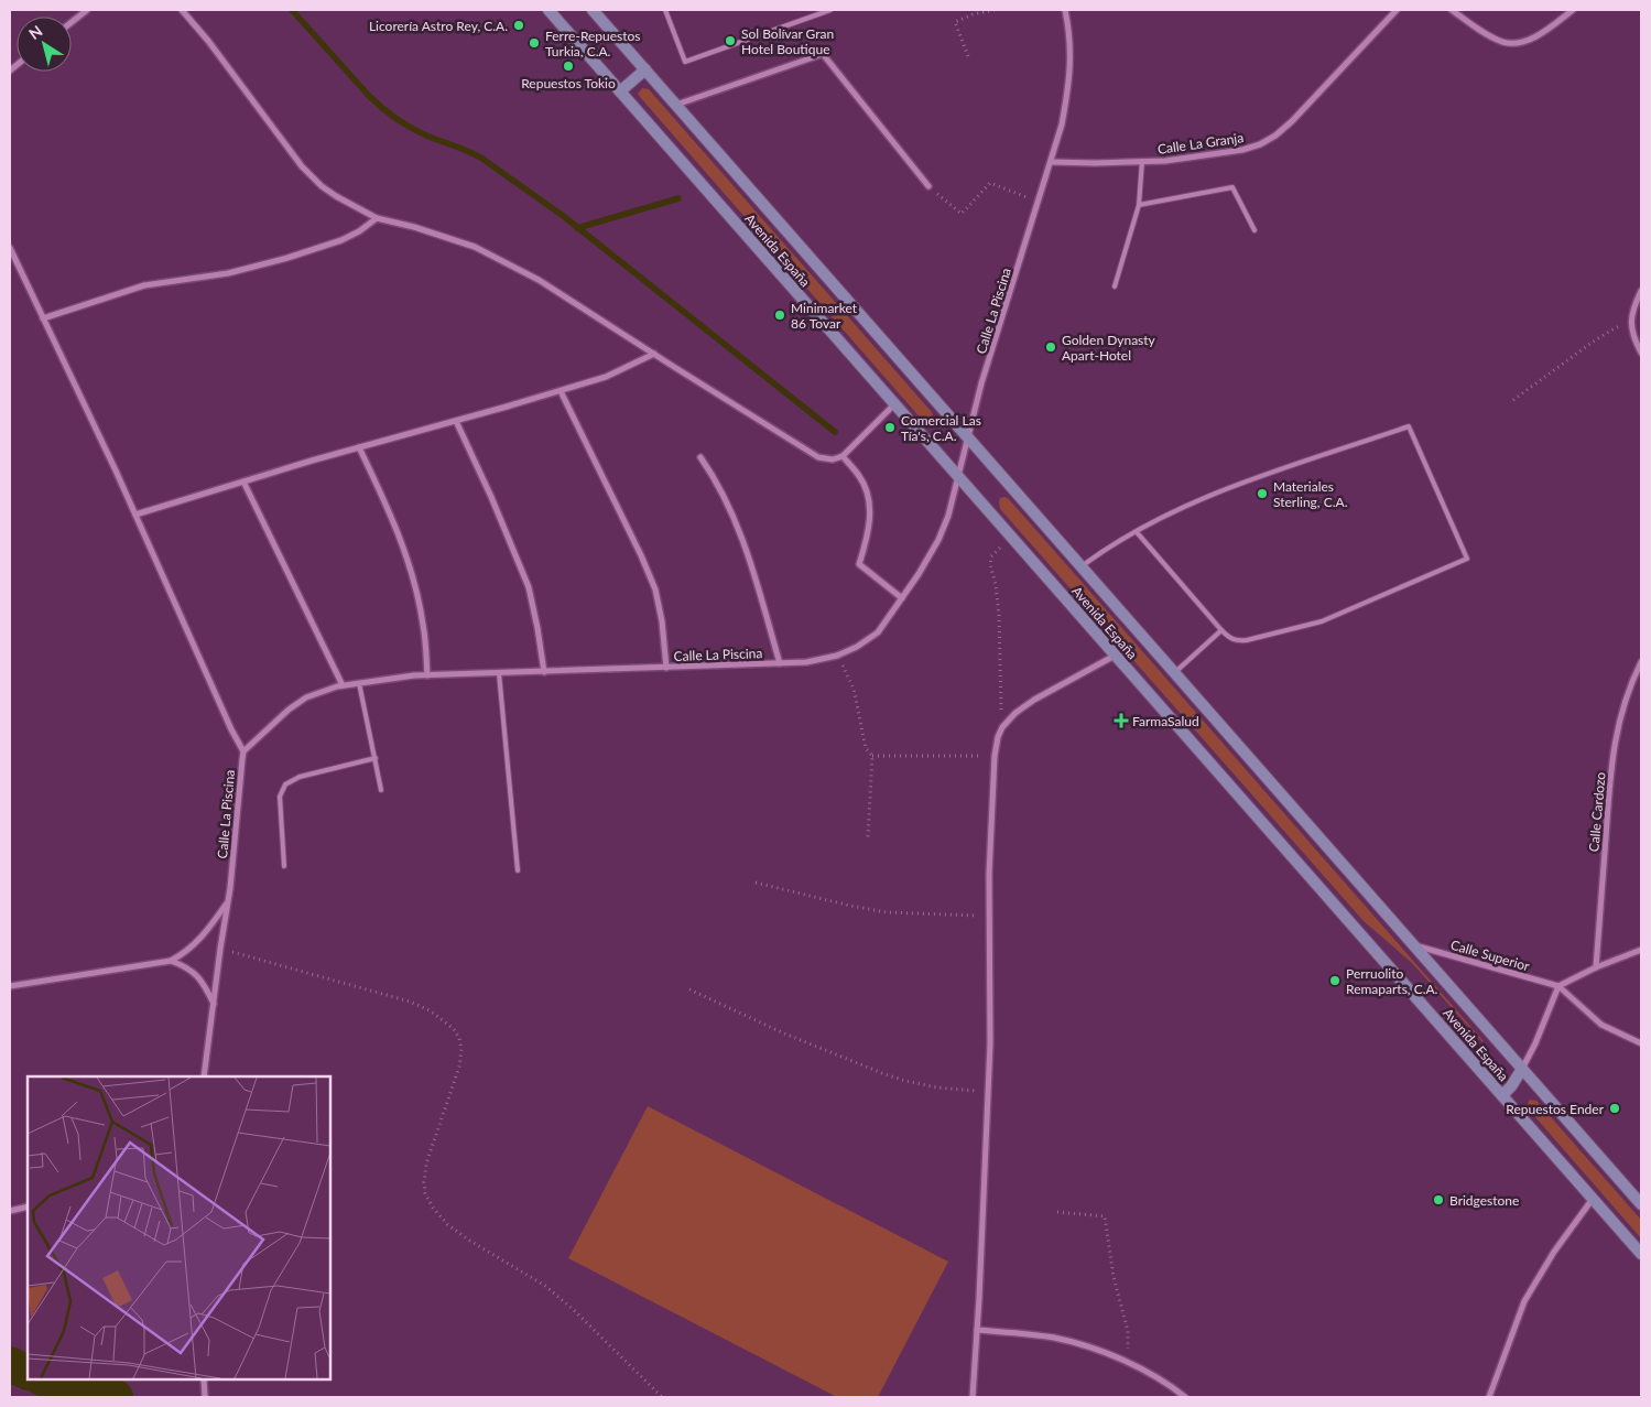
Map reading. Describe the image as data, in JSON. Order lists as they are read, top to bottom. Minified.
{"streets":{"main road":["Avenida España"],"street":["Calle La Granja","Calle La Piscina","Calle Cardozo","Calle Superior"]},"crossings":[["Calle La Granja","Calle La Piscina"],["Avenida España","Calle La Piscina"],["Avenida España","Calle Superior"]],"places":{"other":["Licorería Astro Rey, C.A.","Sol Bolívar Gran Hotel Boutique","Ferre-Repuestos Turkia, C.A.","Repuestos Tokio","Minimarket 86 Tovar","Golden Dynasty Apart-Hotel","Comercial Las Tía's, C.A.","Materiales Sterling, C.A.","Perruolito Remaparts, C.A.","Repuestos Ender","Bridgestone"],"health":["FarmaSalud"]},"north":"top left"}
